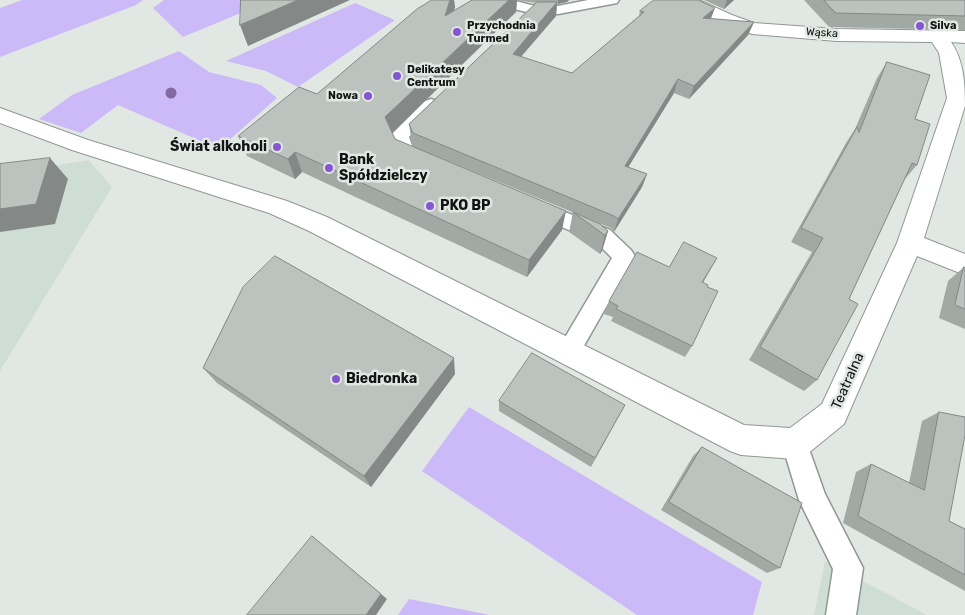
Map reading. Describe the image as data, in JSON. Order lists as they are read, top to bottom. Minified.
{"streets":{"street":["Wąska","Teatralna"]},"crossings":[["Wąska","Teatralna"]],"places":["Silva","Przychodnia Turmed","Delikatesy Centrum","Nowa","Świat alkoholi","Bank Spółdzielczy","PKO BP","Biedronka"]}
